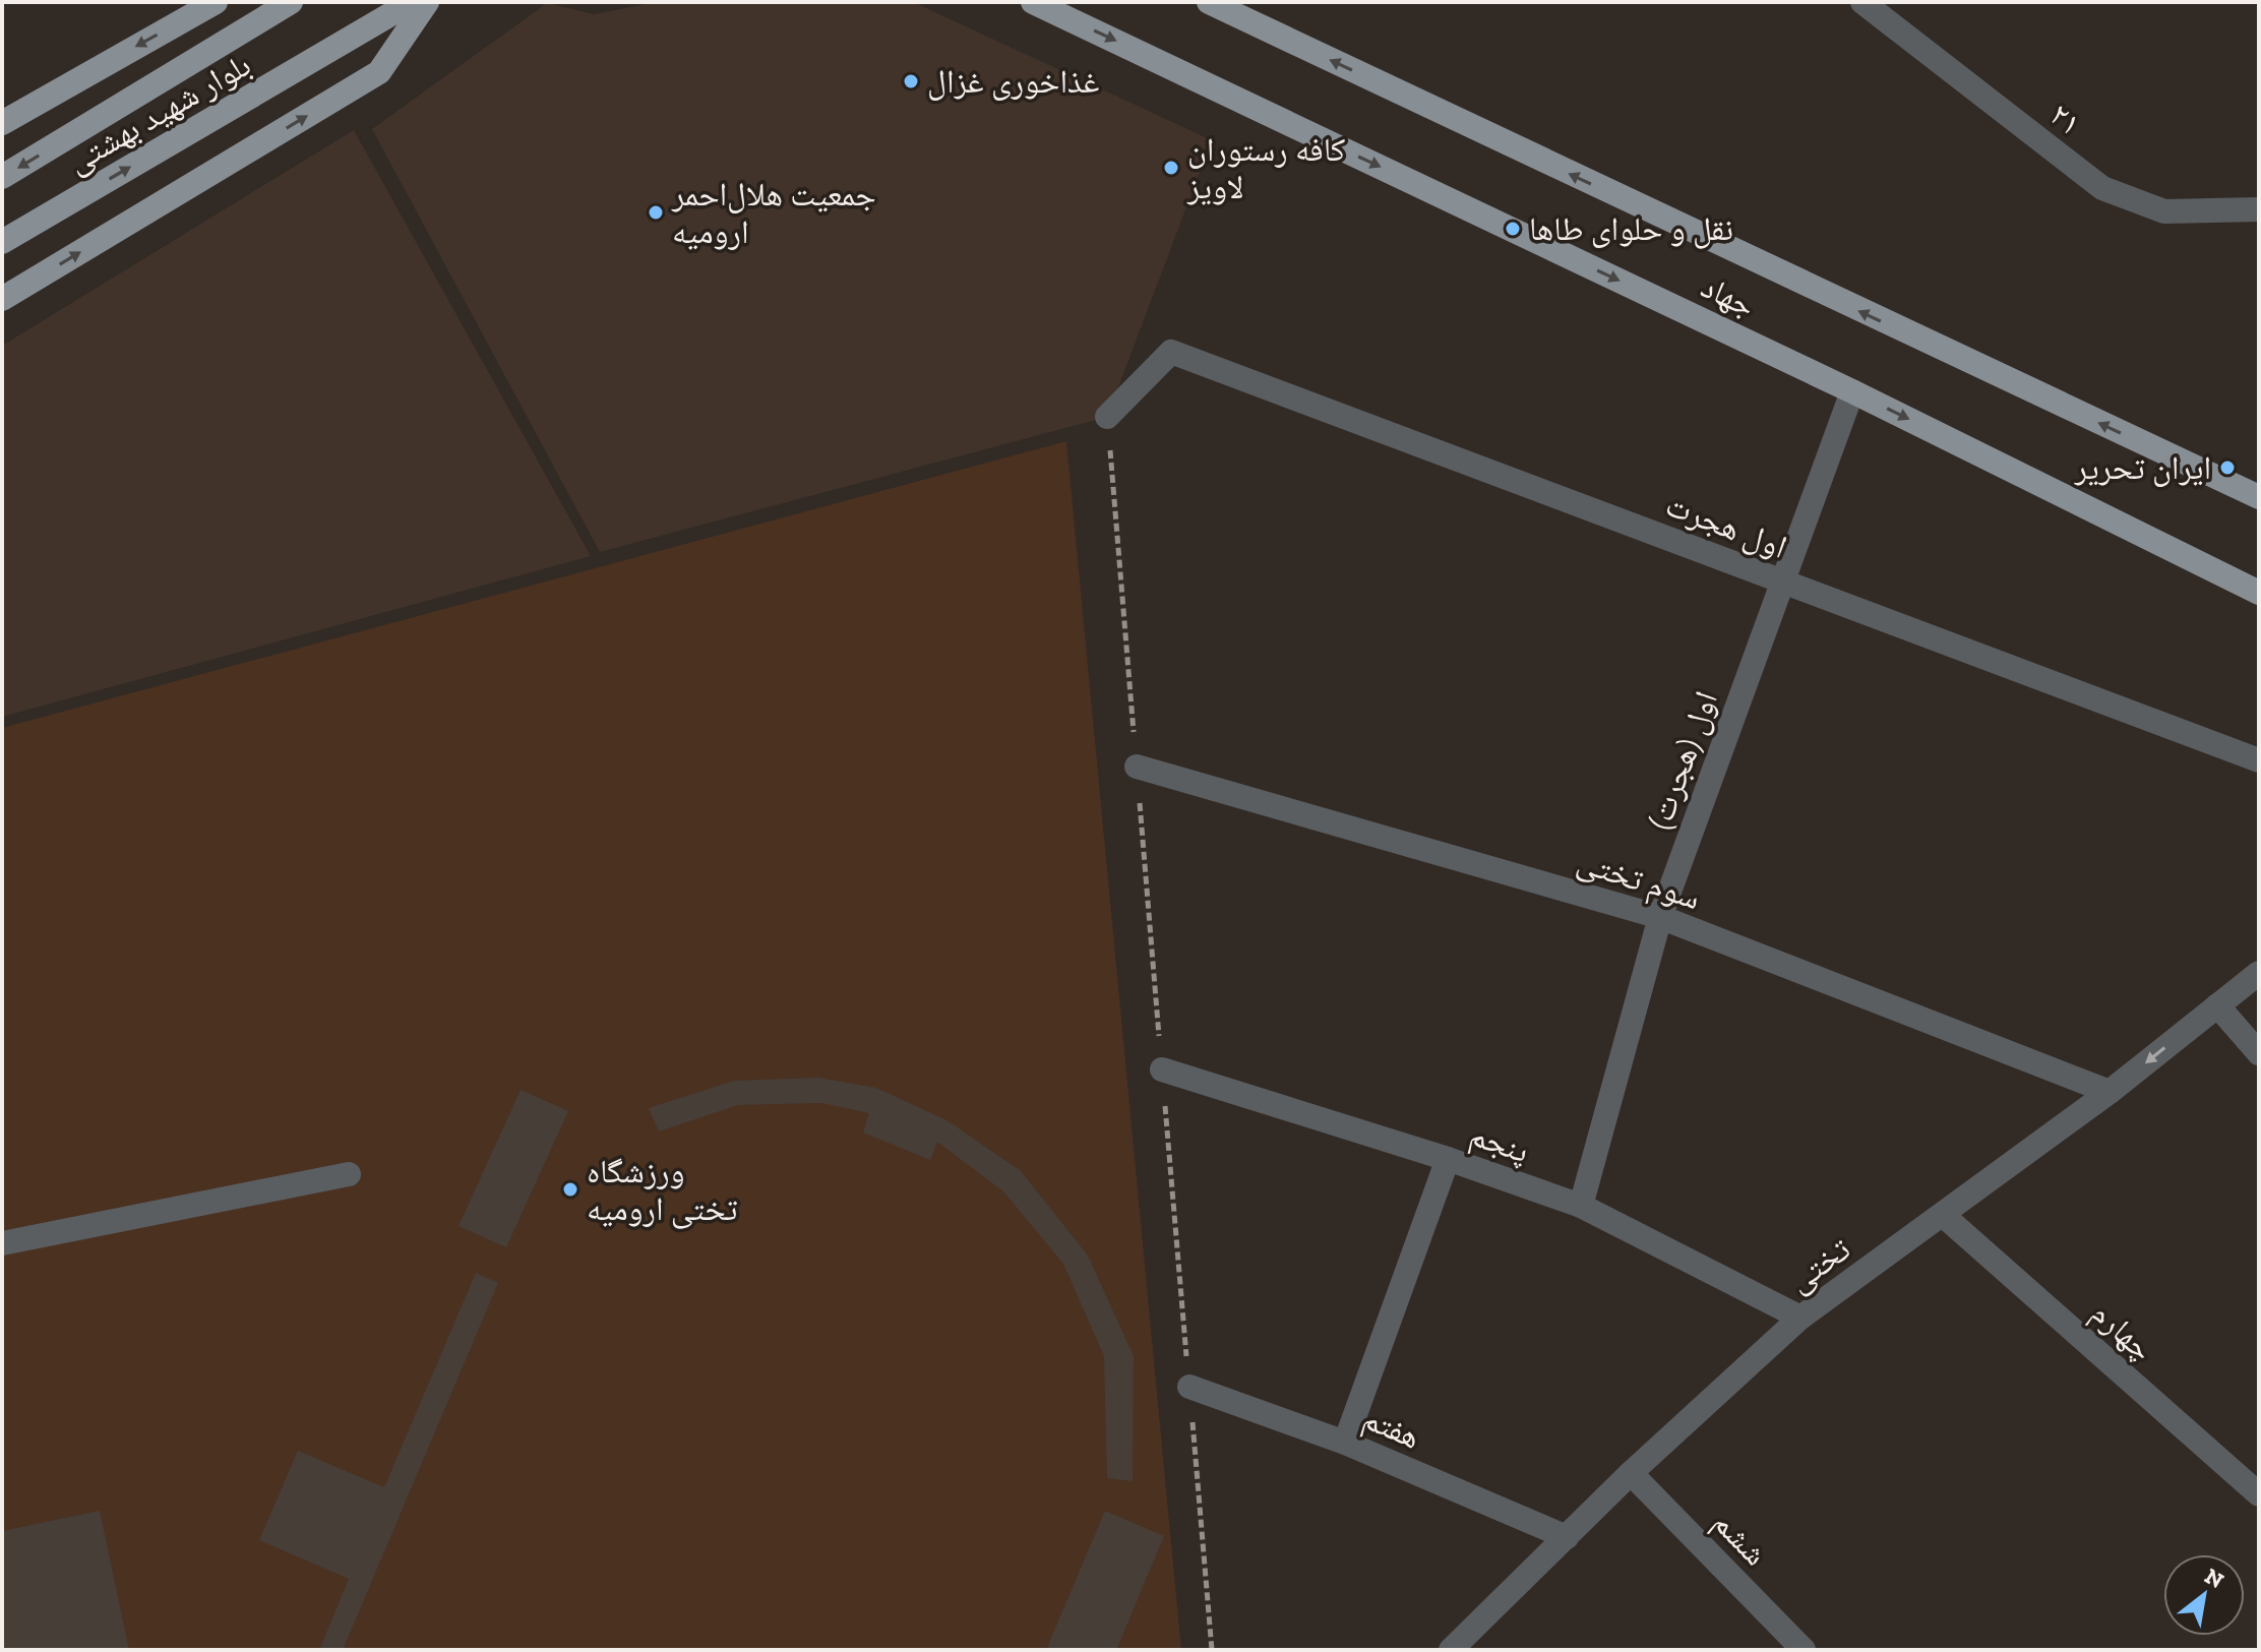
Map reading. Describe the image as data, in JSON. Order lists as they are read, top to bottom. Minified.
{"streets":{"main road":["بلوار شهید بهشتی","جهاد"],"street":["۲۱","اول هجرت","اول (هجرت)","سوم تختی","پنجم","تختی","چهارم","هفتم","ششم"]},"crossings":[["جهاد","اول (هجرت)"],["اول هجرت","اول (هجرت)"],["اول (هجرت)","سوم تختی"],["اول (هجرت)","پنجم"],["سوم تختی","تختی"],["پنجم","تختی"],["تختی","چهارم"],["تختی","هفتم"],["تختی","ششم"]],"places":["غذاخوری غزال","کافه رستوران لاویز","جمعیت هلال‌احمر ارومیه","نقل و حلوای طاها","ایران تحریر","ورزشگاه تختی ارومیه"],"north":"top right"}
